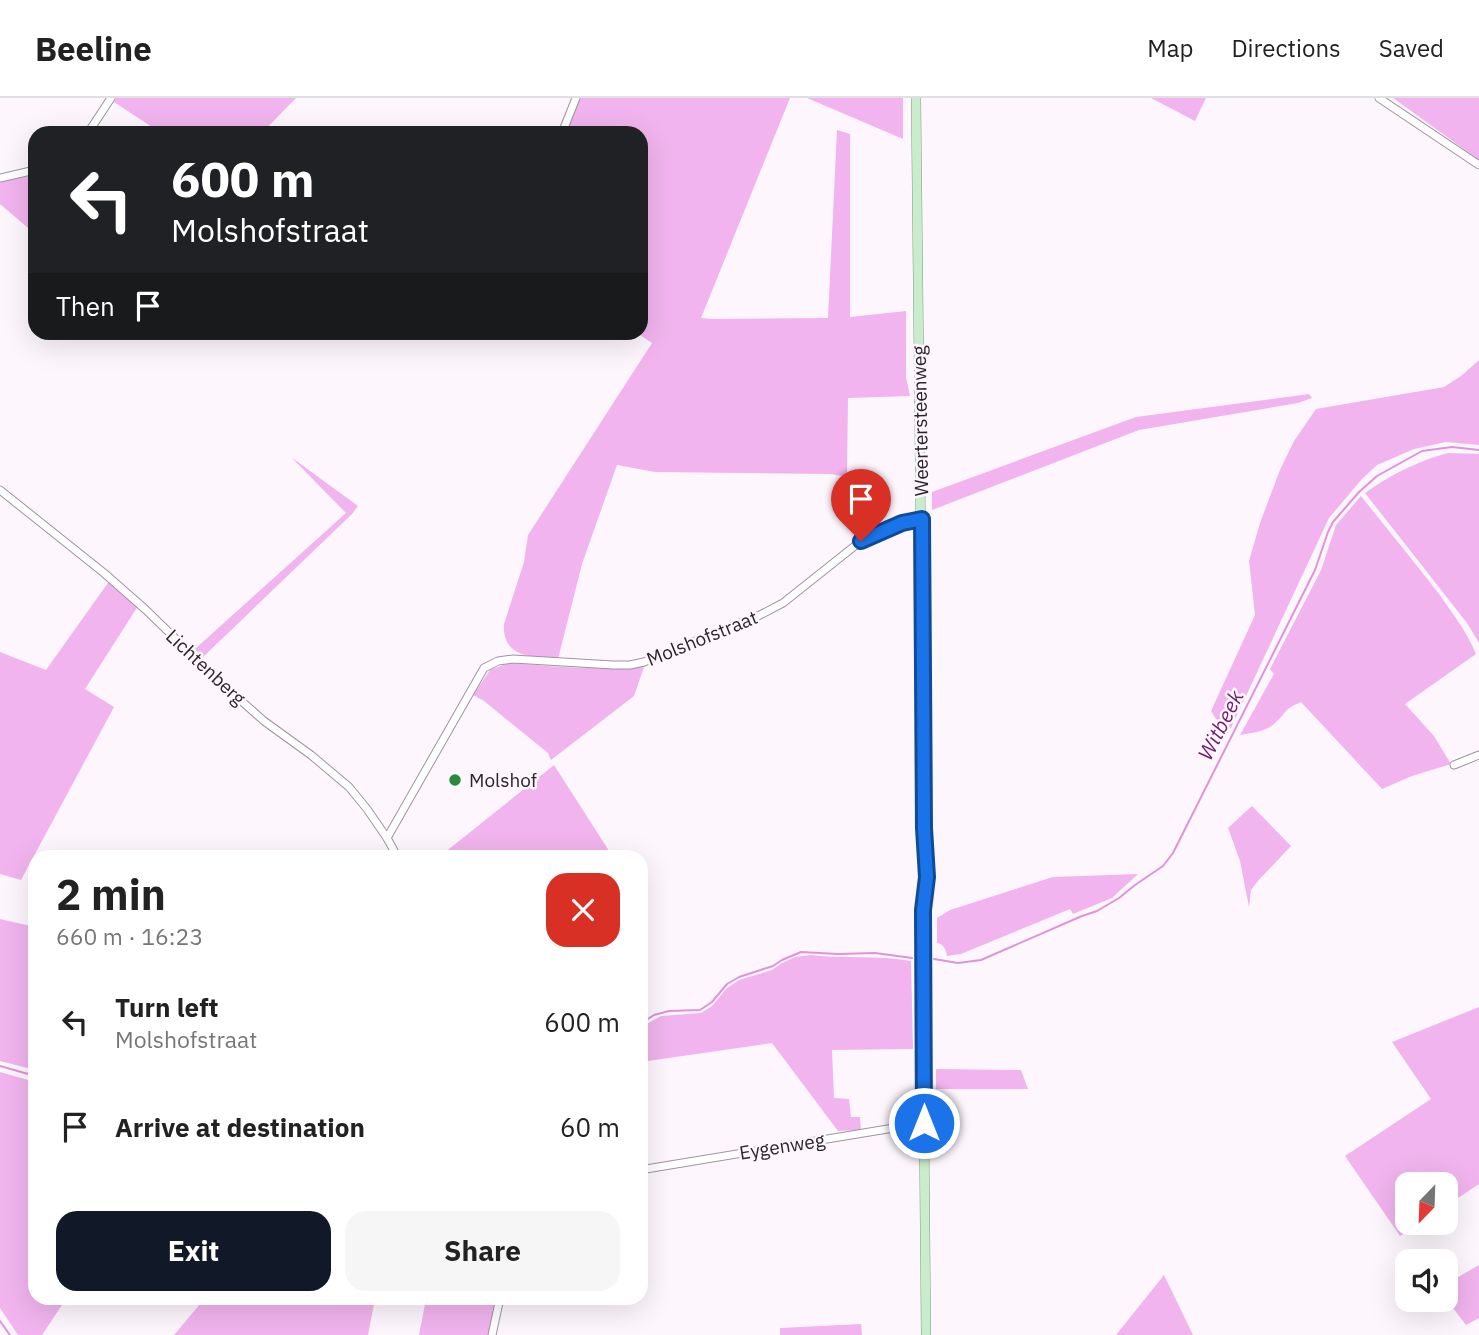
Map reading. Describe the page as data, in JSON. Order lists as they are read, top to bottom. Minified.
{"streets":{"main road":["Weertersteenweg"],"street":["Molshofstraat","Lichtenberg","Eygenweg"]},"crossings":[["Weertersteenweg","Molshofstraat"],["Weertersteenweg","Eygenweg"],["Molshofstraat","Lichtenberg"]],"water":["Witbeek"],"places":["Molshof"],"north":"bottom left","page":{"header":"Beeline","nav":["Map","Directions","Saved"],"turn":["600 m","Molshofstraat"],"then":"Then","heading":["2 min","660 m · 16:23"],"list":[{"name":"Turn left","note":"Molshofstraat","value":"600 m"},{"name":"Arrive at destination","value":"60 m"}],"buttons":["Exit","Share"]}}
